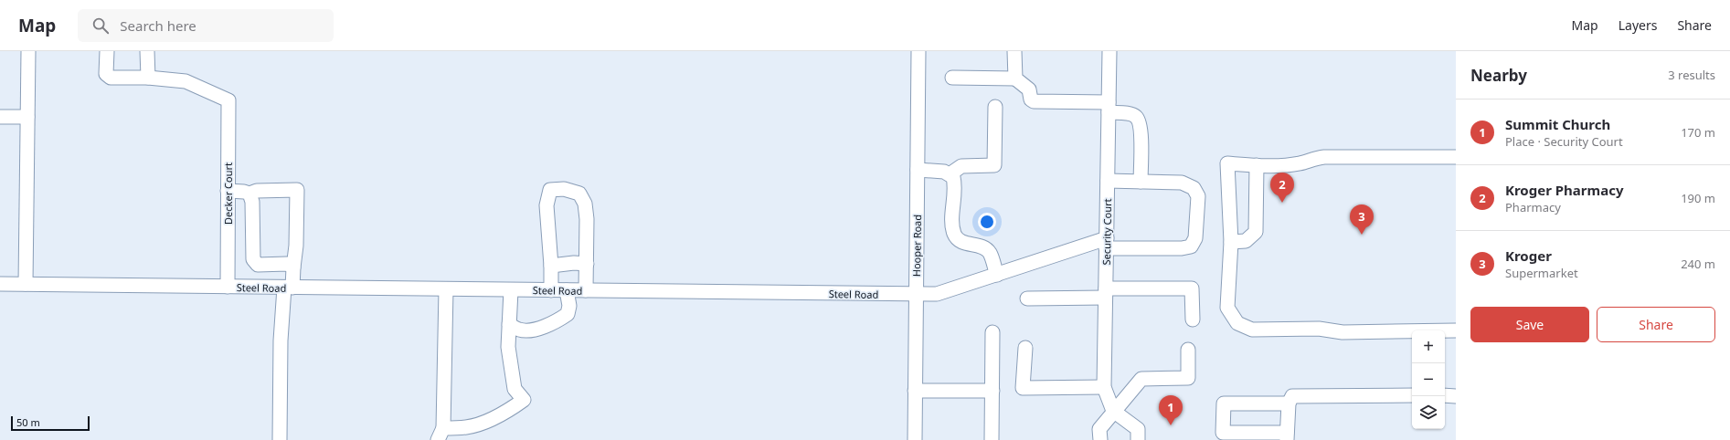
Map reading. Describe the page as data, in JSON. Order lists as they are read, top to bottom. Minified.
{"streets":{"street":["Decker Court","Security Court","Hooper Road","Steel Road"]},"crossings":[["Decker Court","Steel Road"],["Security Court","Steel Road"],["Hooper Road","Steel Road"]],"scale_bar":"50 m","page":{"header":"Map","search":"Search here","nav":["Map","Layers","Share"],"heading":["Nearby","3 results"],"list":[{"mark":"1","name":"Summit Church","note":"Place · Security Court","value":"170 m"},{"mark":"2","name":"Kroger Pharmacy","note":"Pharmacy","value":"190 m"},{"mark":"3","name":"Kroger","note":"Supermarket","value":"240 m"}],"pins":["2","3","1"],"buttons":["Save","Share"],"map_buttons":["+","−"],"scale":"50 m"}}
